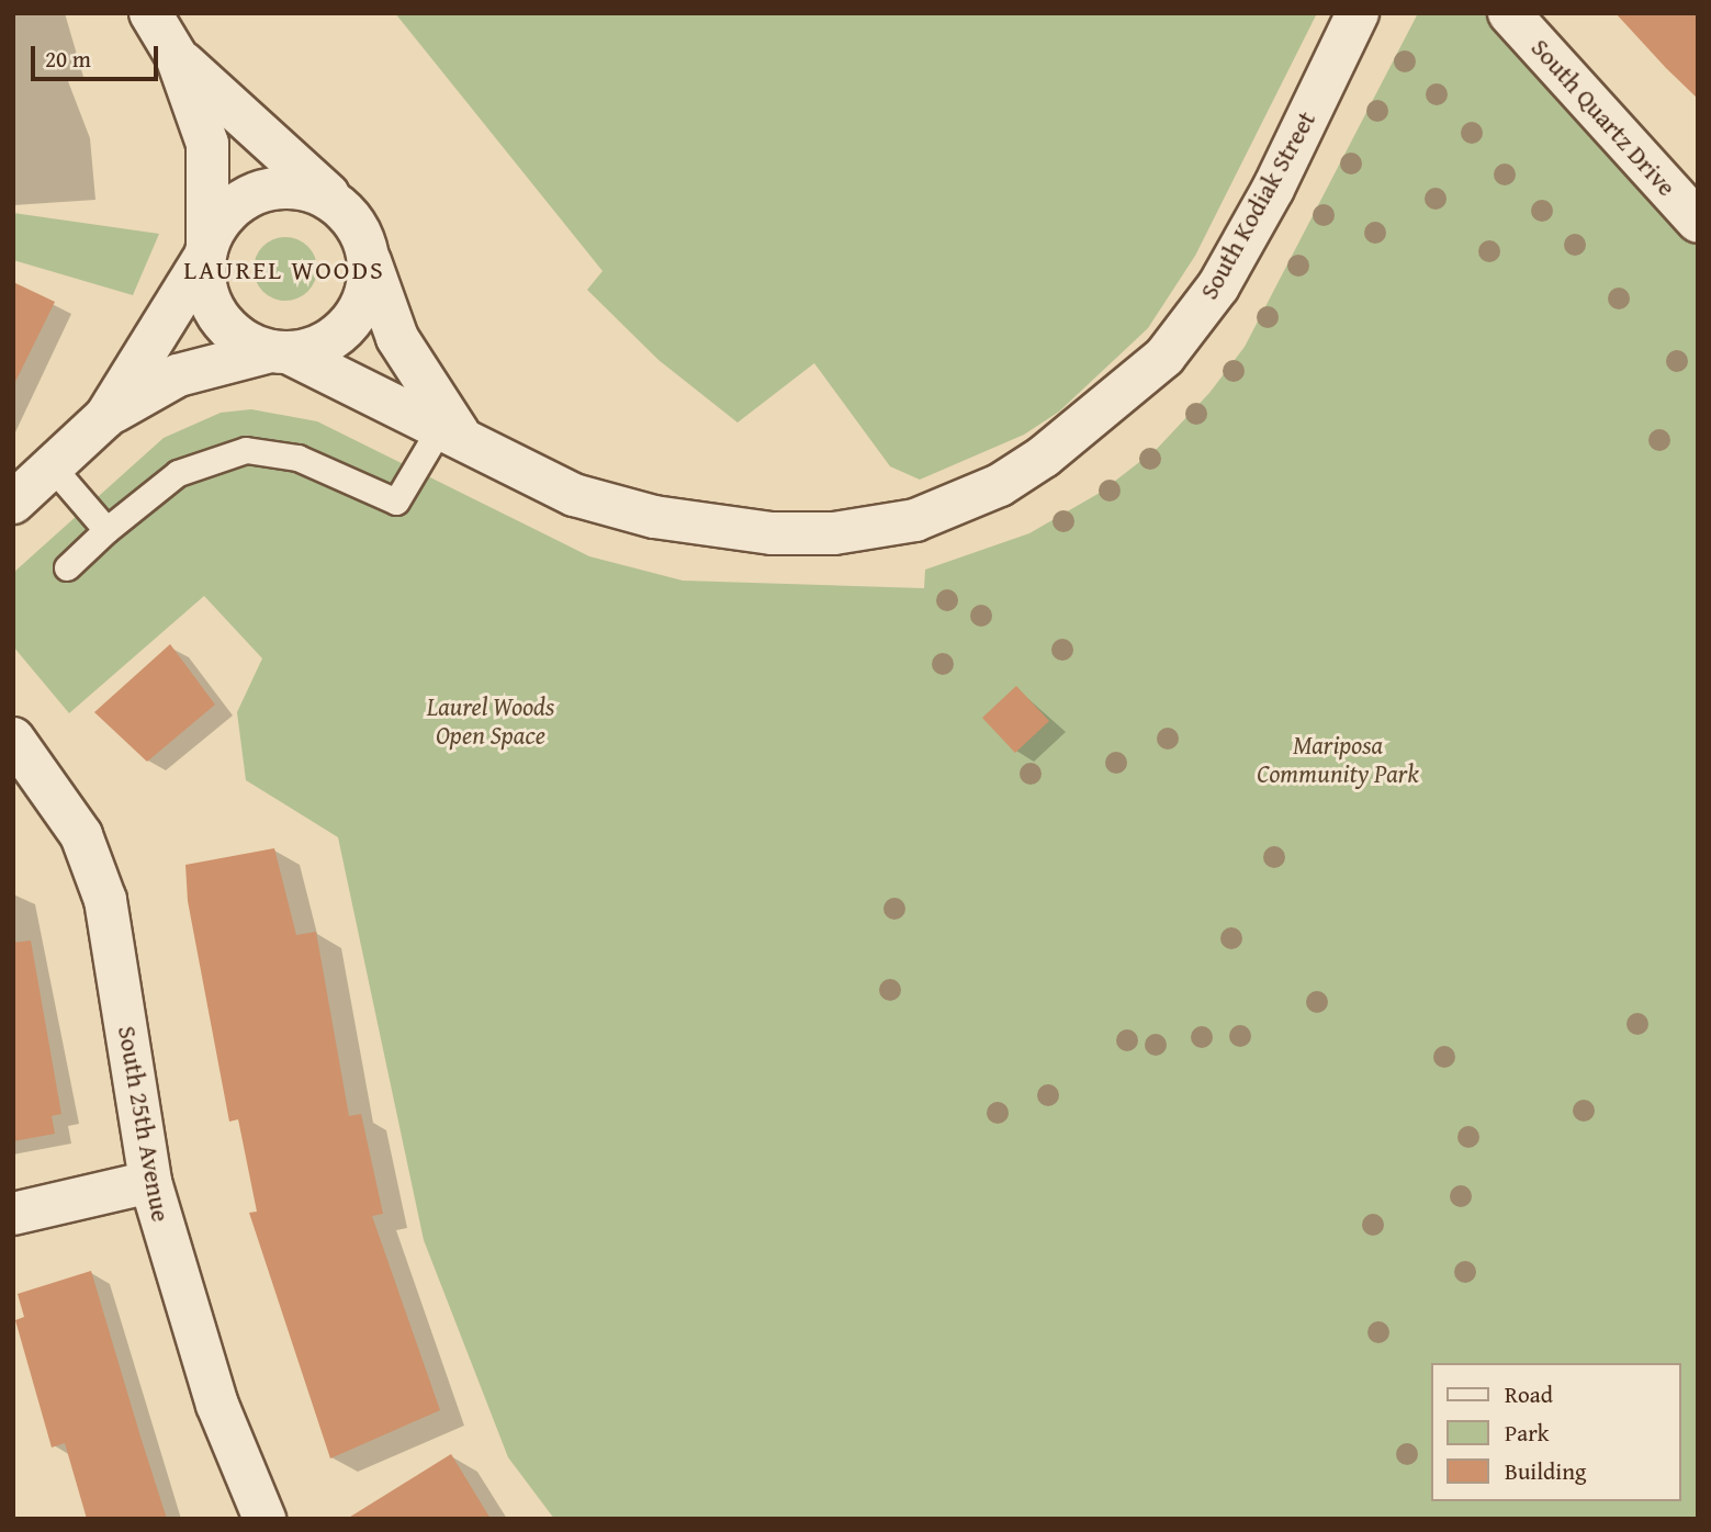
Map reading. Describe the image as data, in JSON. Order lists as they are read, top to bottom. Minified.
{"streets":{"street":["South Quartz Drive","South Kodiak Street","South 25th Avenue"]},"districts":["LAUREL WOODS"],"parks":["Laurel Woods Open Space","Mariposa Community Park"],"legend":["Road","Park","Building"],"scale_bar":"20 m"}
